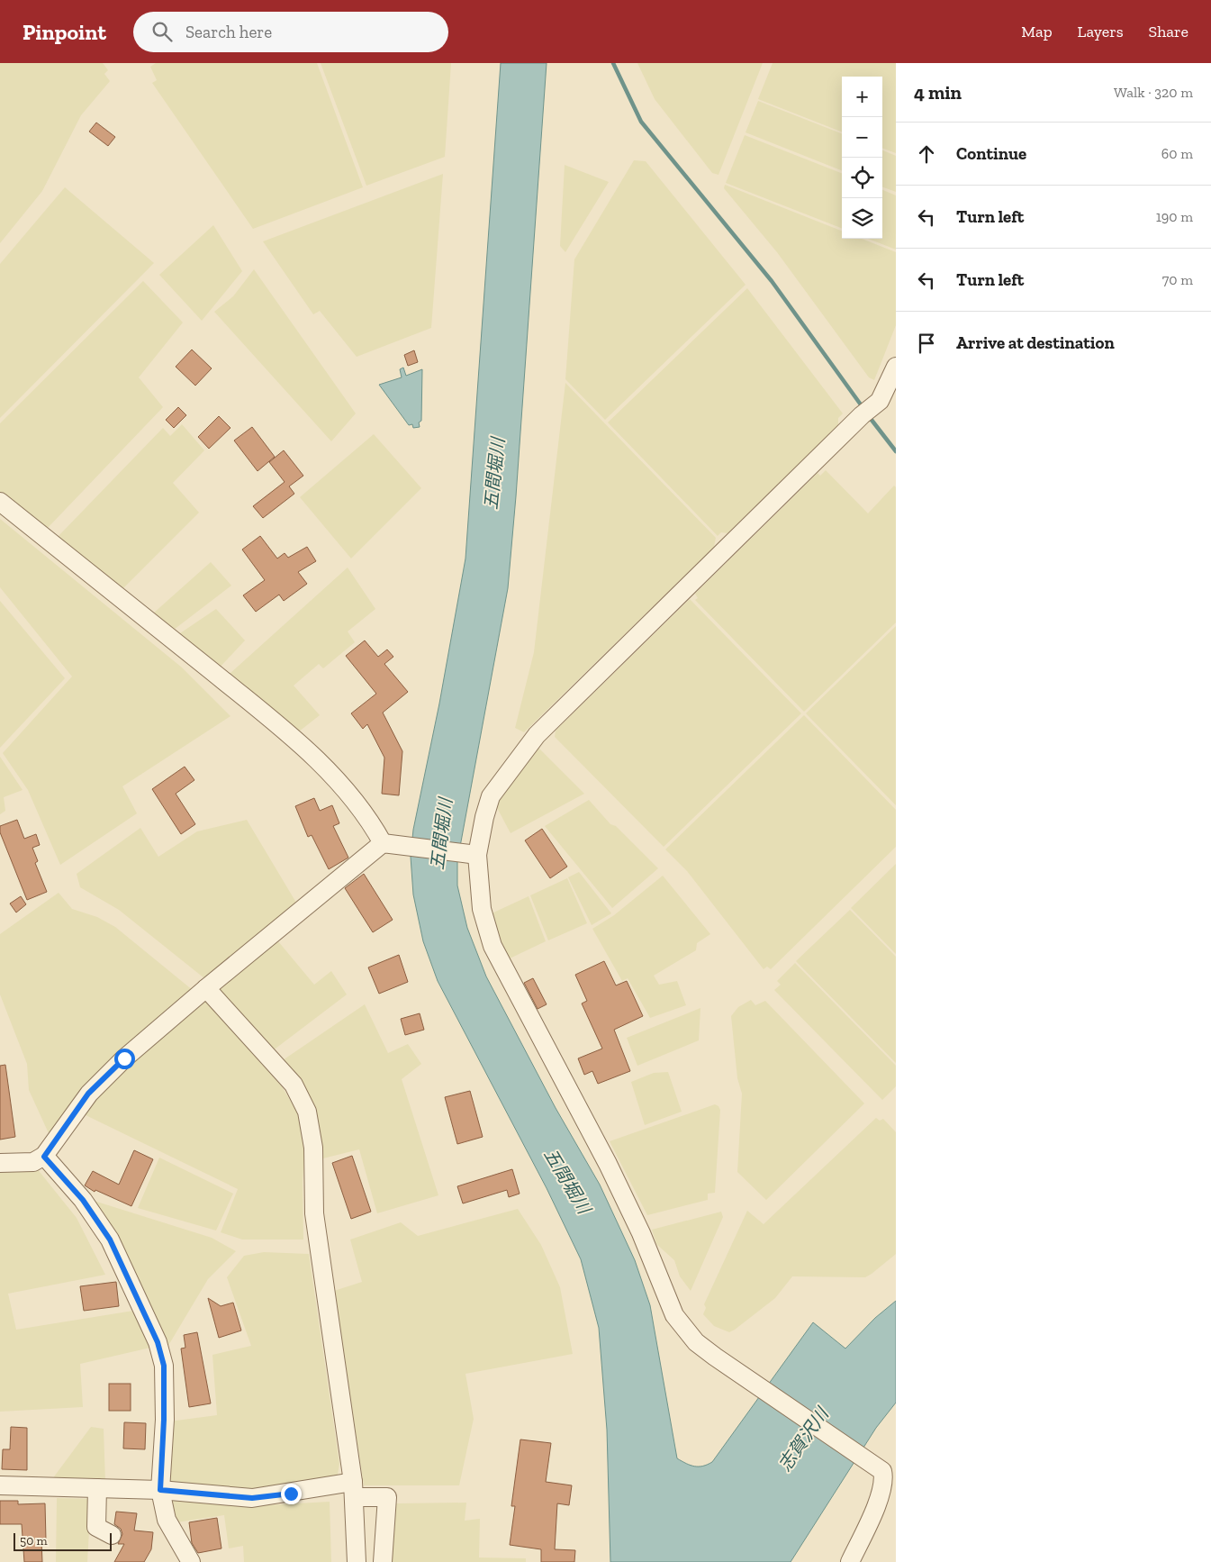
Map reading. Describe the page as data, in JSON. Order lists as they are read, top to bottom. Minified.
{"water":["五間堀川","志賀沢川"],"scale_bar":"50 m","page":{"header":"Pinpoint","search":"Search here","nav":["Map","Layers","Share"],"heading":["4 min","Walk · 320 m"],"map_buttons":["+","−"],"list":[["Continue","60 m"],["Turn left","190 m"],["Turn left","70 m"],"Arrive at destination"],"scale":"50 m"}}
